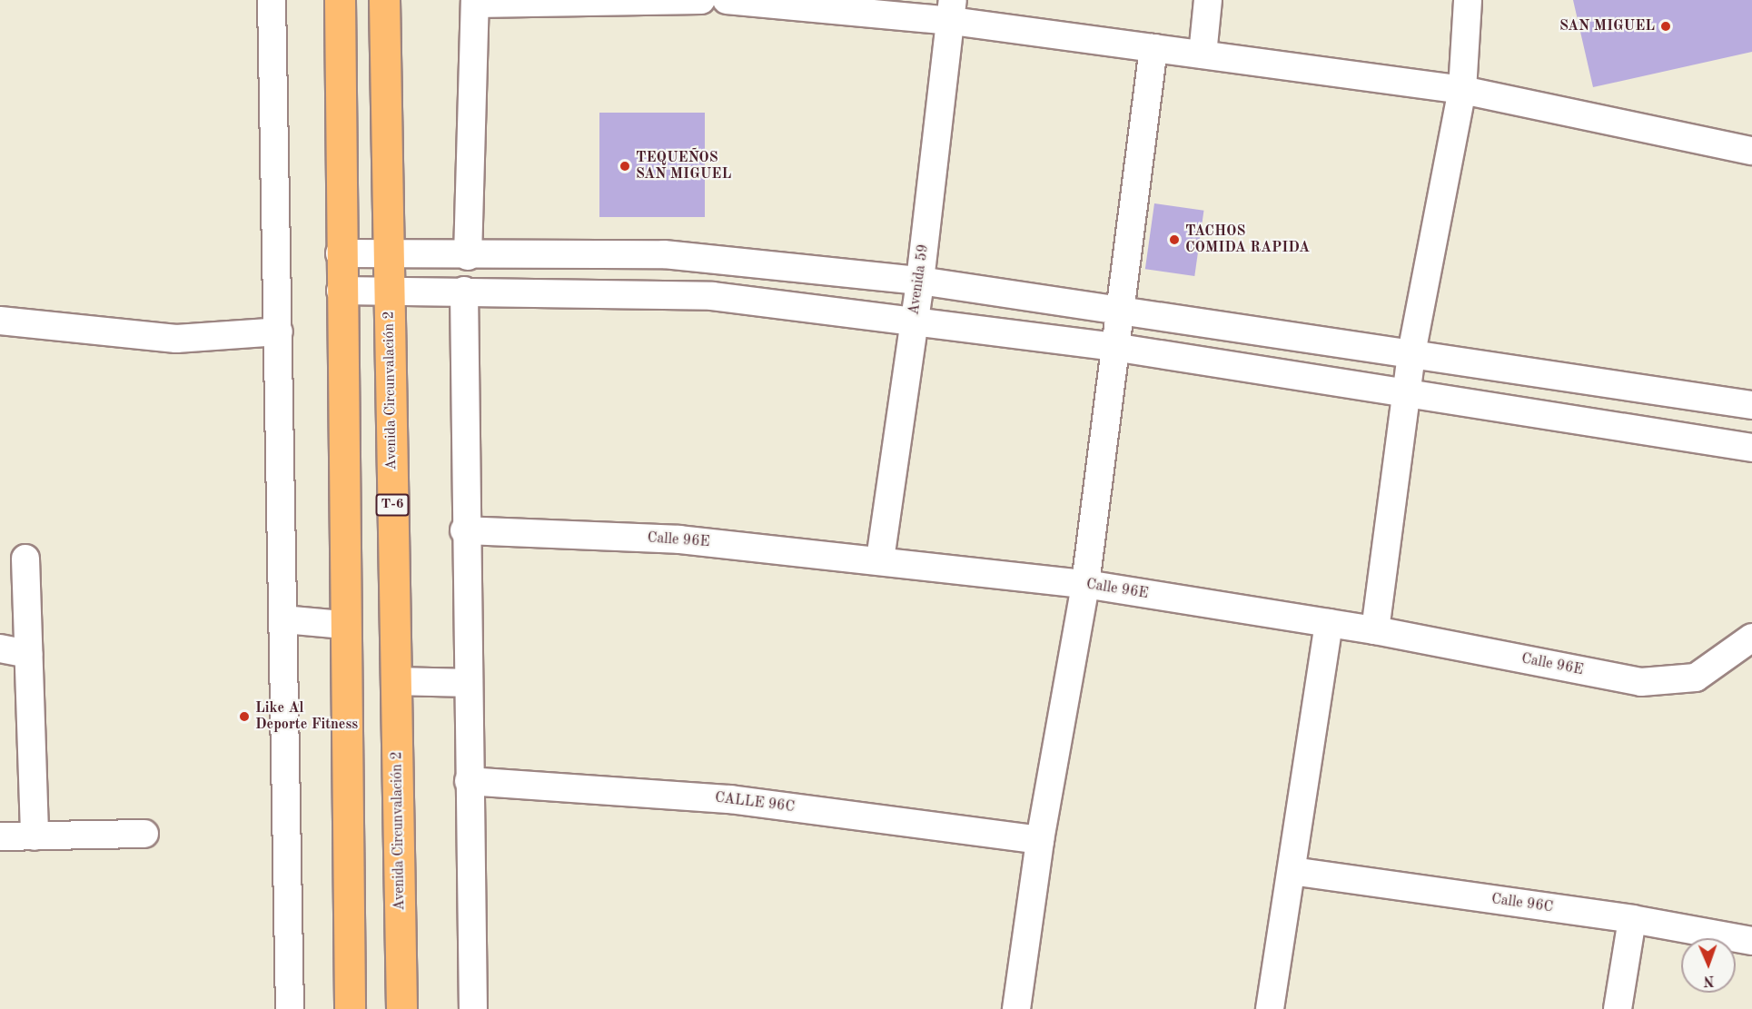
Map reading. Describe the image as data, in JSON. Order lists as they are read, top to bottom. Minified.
{"streets":{"highway":["Avenida Circunvalación 2","T-6"],"street":["Avenida 59","Calle 96E","CALLE 96C","Calle 96C"]},"crossings":[["Avenida 59","Calle 96E"]],"places":["SAN MIGUEL","TEQUEÑOS SAN MIGUEL","TACHOS COMIDA RAPIDA","Like Al Deporte Fitness"],"north":"bottom"}
